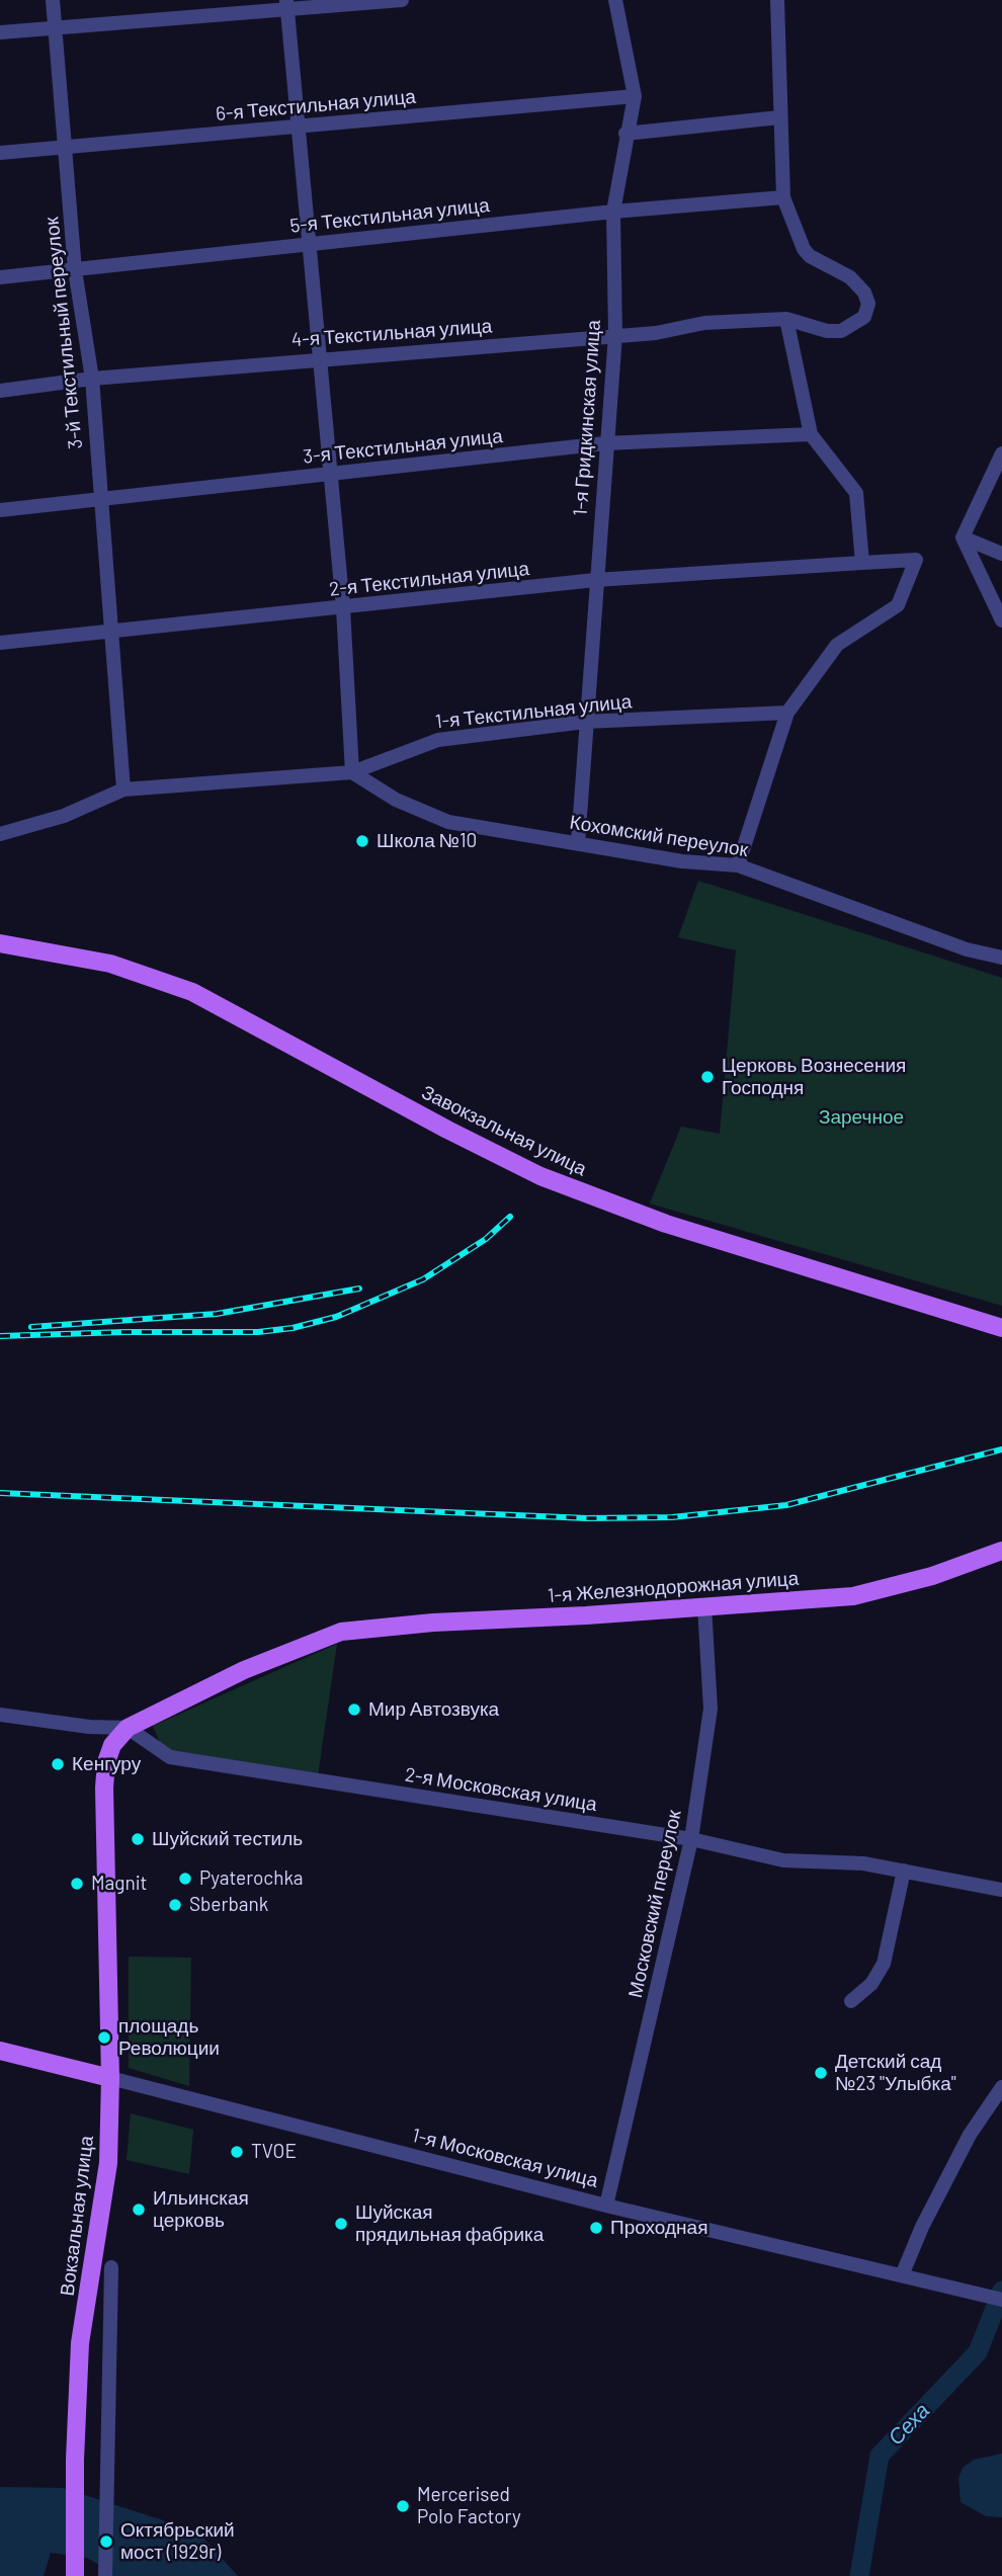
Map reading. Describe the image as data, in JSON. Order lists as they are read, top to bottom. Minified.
{"streets":{"main road":["Завокзальная улица","1-я Железнодорожная улица","1-я Московская улица","Вокзальная улица"],"street":["6-я Текстильная улица","5-я Текстильная улица","3-й Текстильный переулок","4-я Текстильная улица","1-я Гридкинская улица","3-я Текстильная улица","2-я Текстильная улица","1-я Текстильная улица","Кохомский переулок","2-я Московская улица","Московский переулок"]},"crossings":[["6-я Текстильная улица","3-й Текстильный переулок"],["6-я Текстильная улица","1-я Гридкинская улица"],["5-я Текстильная улица","3-й Текстильный переулок"],["5-я Текстильная улица","4-я Текстильная улица"],["5-я Текстильная улица","1-я Гридкинская улица"],["3-й Текстильный переулок","4-я Текстильная улица"],["3-й Текстильный переулок","3-я Текстильная улица"],["3-й Текстильный переулок","2-я Текстильная улица"],["3-й Текстильный переулок","1-я Текстильная улица"],["4-я Текстильная улица","1-я Гридкинская улица"],["1-я Гридкинская улица","3-я Текстильная улица"],["1-я Гридкинская улица","2-я Текстильная улица"],["1-я Гридкинская улица","1-я Текстильная улица"],["1-я Гридкинская улица","Кохомский переулок"],["2-я Текстильная улица","1-я Текстильная улица"],["1-я Текстильная улица","Кохомский переулок"],["1-я Железнодорожная улица","2-я Московская улица"],["1-я Железнодорожная улица","Московский переулок"],["1-я Железнодорожная улица","Вокзальная улица"],["2-я Московская улица","Московский переулок"],["2-я Московская улица","Вокзальная улица"],["Московский переулок","1-я Московская улица"],["1-я Московская улица","Вокзальная улица"]],"water":["Сеха"],"parks":["Заречное"],"places":["Школа №10","Церковь Вознесения Господня","Мир Автозвука","Кенгуру","Шуйский тестиль","Pyaterochka","Magnit","Sberbank","площадь Революции","Детский сад №23 \"Улыбка\"","TVOE","Ильинская церковь","Шуйская прядильная фабрика","Проходная","Mercerised Polo Factory","Октябрьский мост (1929г)"]}
